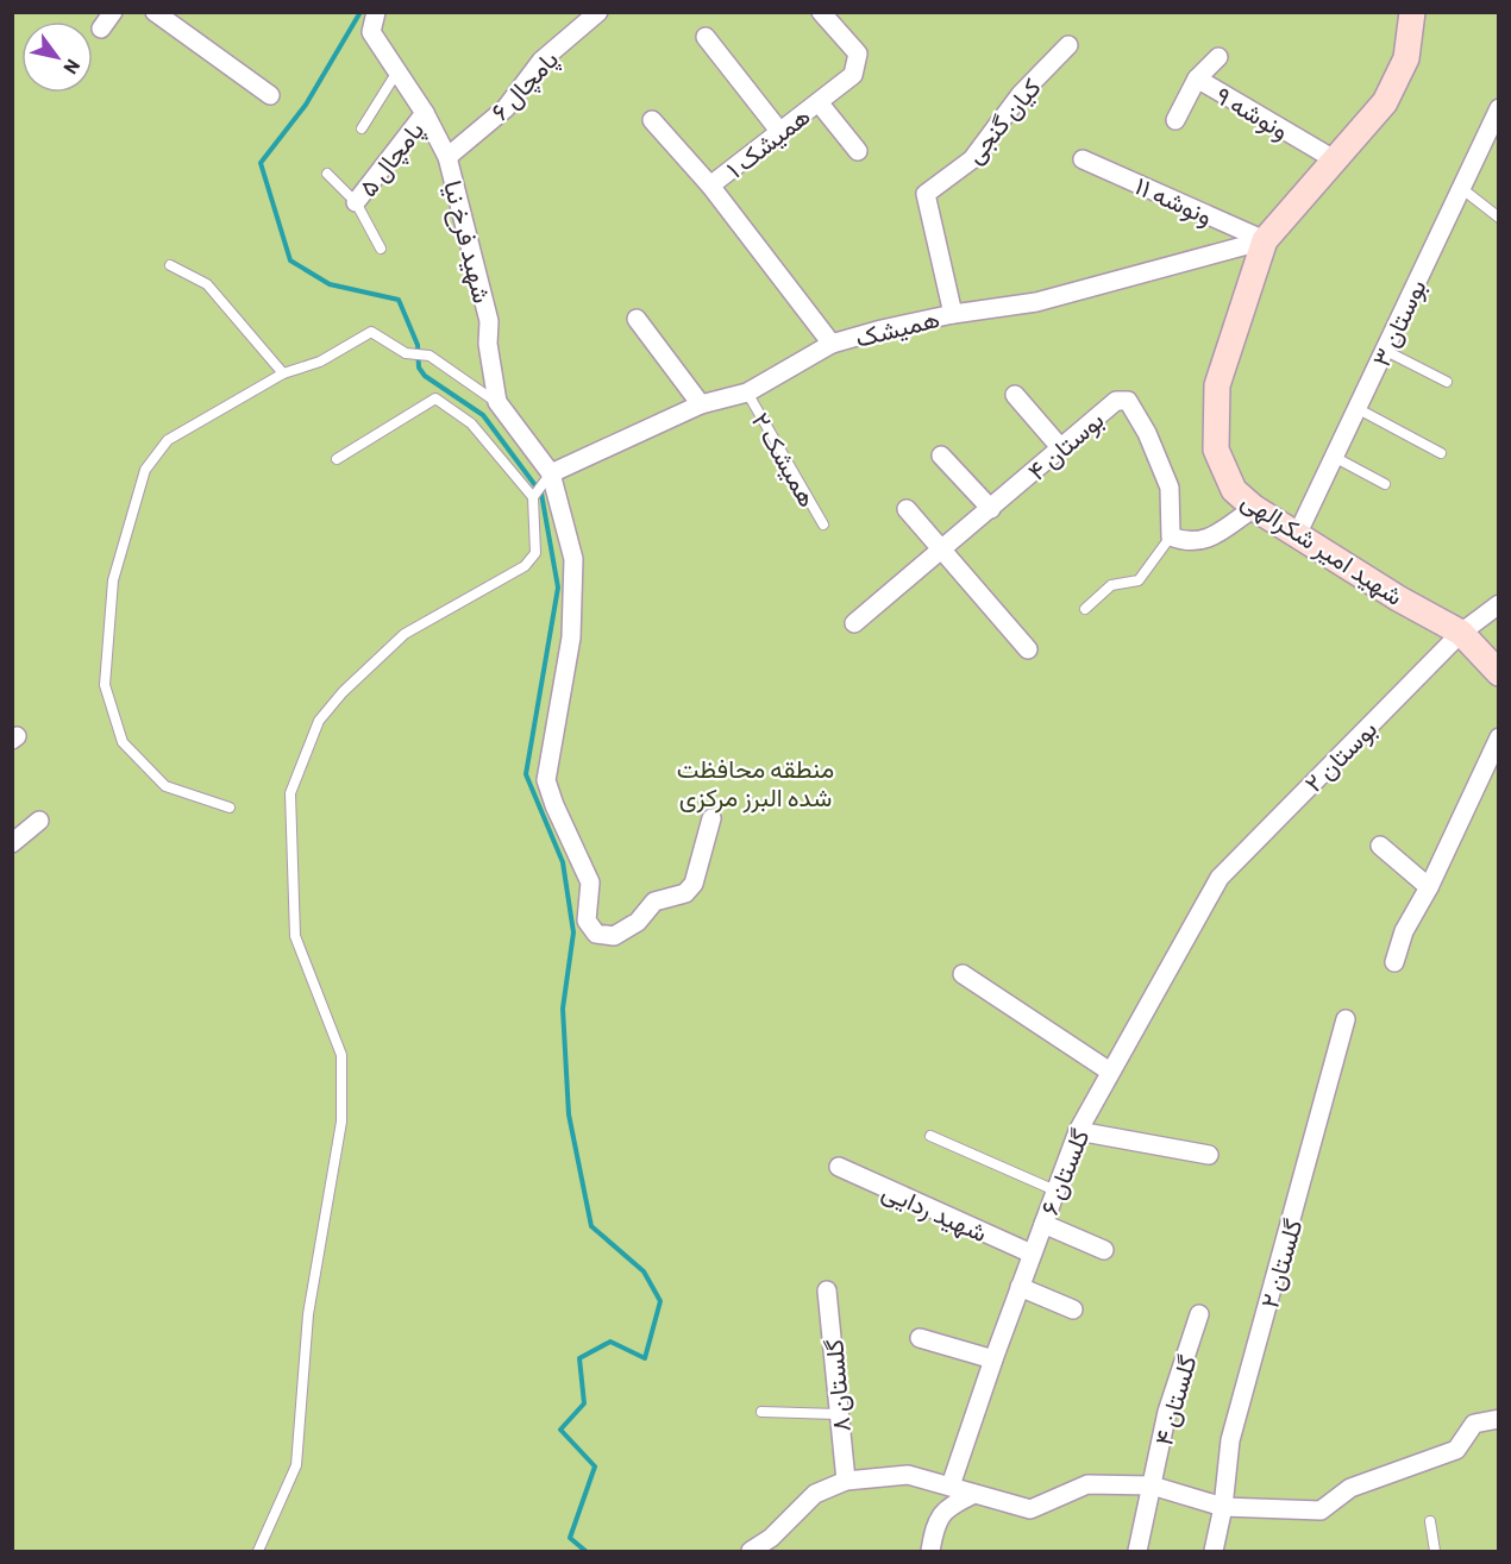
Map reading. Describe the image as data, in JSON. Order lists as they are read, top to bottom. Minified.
{"streets":{"street":["پامچال ۶","ونوشه ۹","کیان گنجی","همیشک ۱","پامچال ۵","ونوشه ۱۱","شهید فرخ نیا","بوستان ۳","همیشک","بوستان ۴","شهید امیر شکرالهی","بوستان ۲","گلستان ۶","شهید ردایی","گلستان ۲","گلستان ۸","گلستان ۴"],"lane":["همیشک ۲"]},"crossings":[["پامچال ۶","شهید فرخ نیا"],["ونوشه ۹","شهید امیر شکرالهی"],["کیان گنجی","همیشک"],["همیشک ۱","همیشک"],["پامچال ۵","شهید فرخ نیا"],["ونوشه ۱۱","همیشک"],["ونوشه ۱۱","شهید امیر شکرالهی"],["شهید فرخ نیا","همیشک"],["بوستان ۳","شهید امیر شکرالهی"],["همیشک","همیشک ۲"],["همیشک","شهید امیر شکرالهی"],["شهید امیر شکرالهی","بوستان ۲"],["بوستان ۲","گلستان ۶"],["گلستان ۶","شهید ردایی"]],"parks":["منطقه محافظت شده البرز مرکزی"],"north":"bottom right"}
